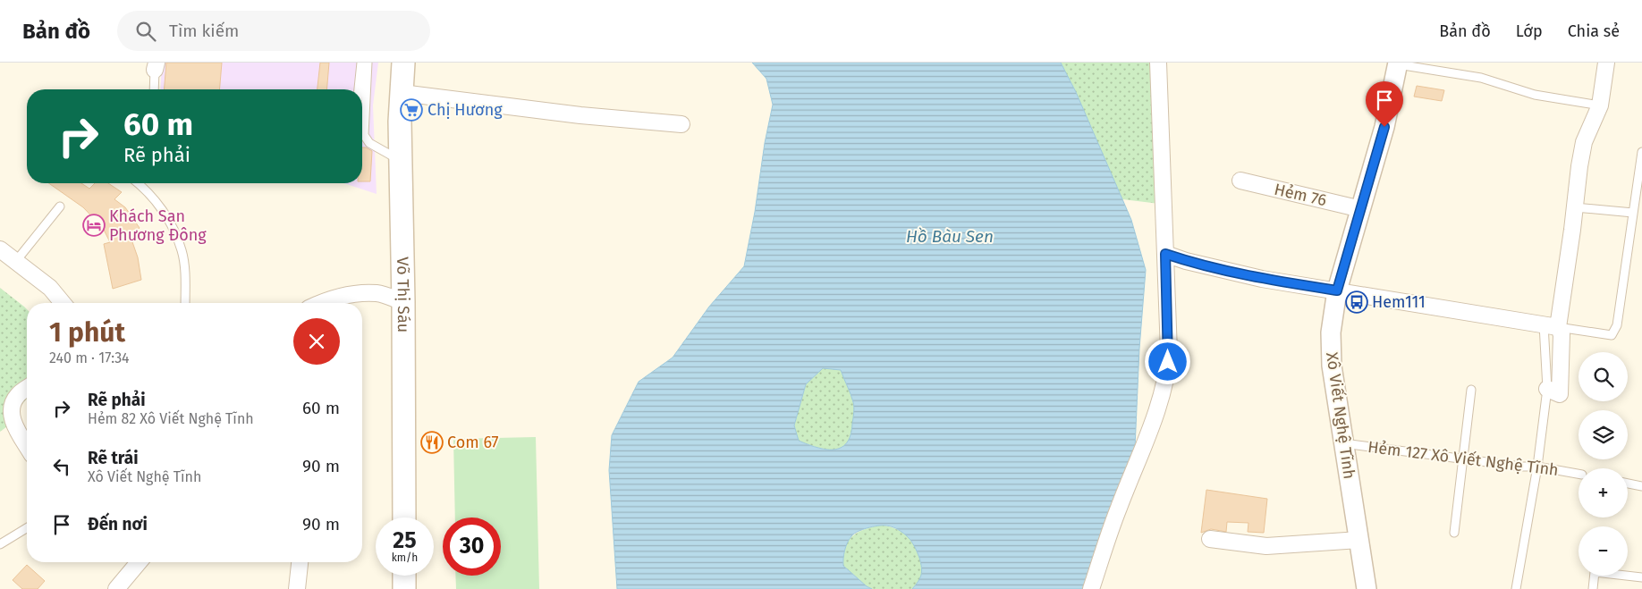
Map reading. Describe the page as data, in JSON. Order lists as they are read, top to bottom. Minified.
{"streets":{"main road":["Võ Thị Sáu"],"street":["Hẻm 76","Xô Viết Nghệ Tĩnh"],"lane":["Hẻm 127 Xô Viết Nghệ Tĩnh"]},"crossings":[["Hẻm 76","Xô Viết Nghệ Tĩnh"],["Xô Viết Nghệ Tĩnh","Hẻm 127 Xô Viết Nghệ Tĩnh"]],"water":["Hồ Bàu Sen"],"places":{"supermarket":["Chị Hương"],"hotel":["Khách Sạn Phương Đông"],"bus stop":["Hem111"],"restaurant":["Com 67"]},"page":{"header":"Bản đồ","search":"Tìm kiếm","nav":["Bản đồ","Lớp","Chia sẻ"],"turn":["60 m","Rẽ phải"],"heading":["1 phút","240 m · 17:34"],"map_buttons":["+","−"],"list":[{"name":"Rẽ phải","note":"Hẻm 82 Xô Viết Nghệ Tĩnh","value":"60 m"},{"name":"Rẽ trái","note":"Xô Viết Nghệ Tĩnh","value":"90 m"},{"name":"Đến nơi","value":"90 m"}],"speed":"25 km/h","limit":"30"}}
